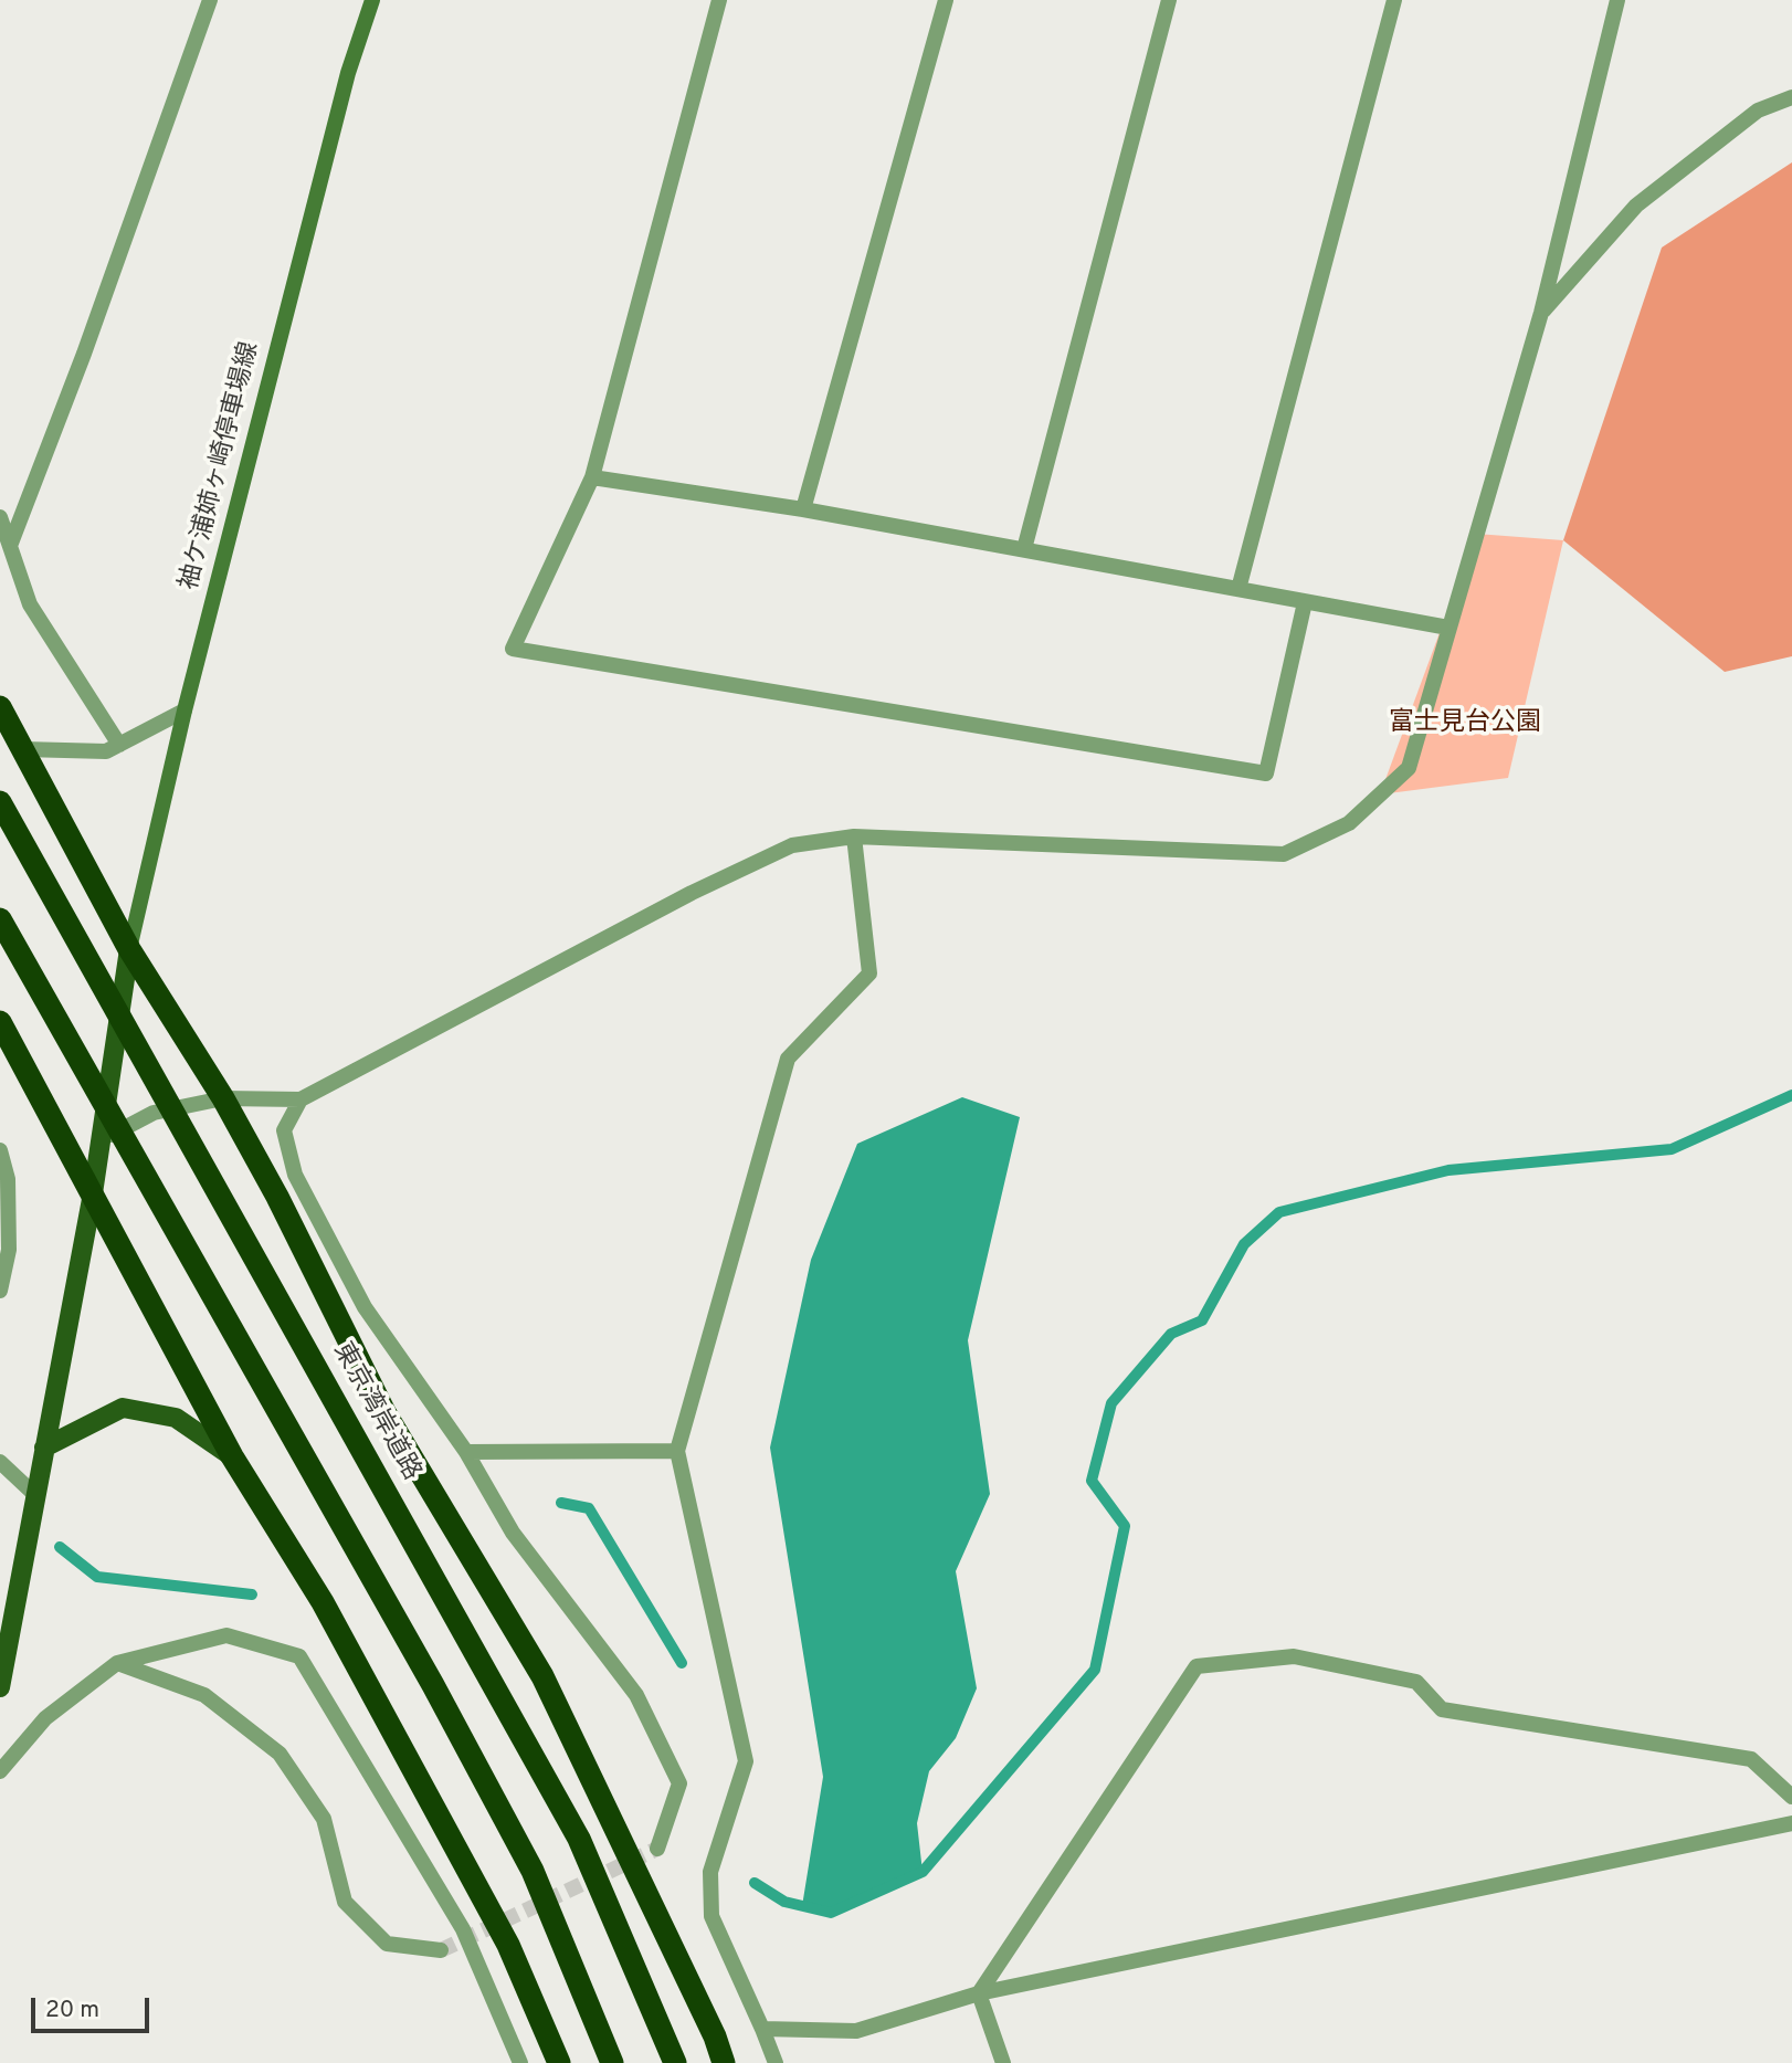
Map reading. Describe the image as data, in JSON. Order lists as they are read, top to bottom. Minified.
{"streets":{"highway":["東京湾岸道路"],"main road":["袖ケ浦姉ヶ崎停車場線"]},"parks":["富士見台公園"],"scale_bar":"20 m"}
